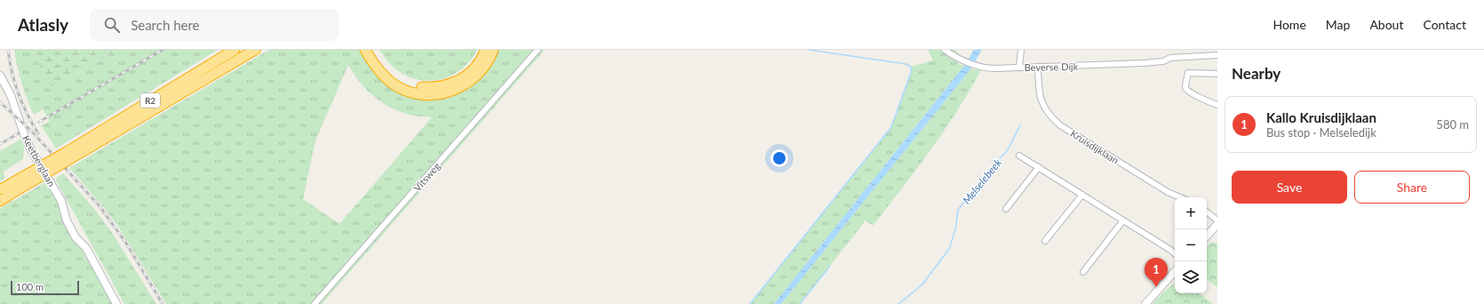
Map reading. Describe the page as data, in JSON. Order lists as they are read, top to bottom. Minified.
{"streets":{"highway":["R2"],"main road":["Keetberglaan"],"street":["Beverse Dijk","Kruisdijklaan","Vitsweg"]},"crossings":[["Beverse Dijk","Kruisdijklaan"]],"water":["Melselebeek"],"scale_bar":"100 m","page":{"header":"Atlasly","search":"Search here","nav":["Home","Map","About","Contact"],"heading":"Nearby","list":[{"mark":"1","name":"Kallo Kruisdijklaan","note":"Bus stop · Melseledijk","value":"580 m"}],"buttons":["Save","Share"],"map_buttons":["+","−"],"pins":"1","scale":"100 m"}}
